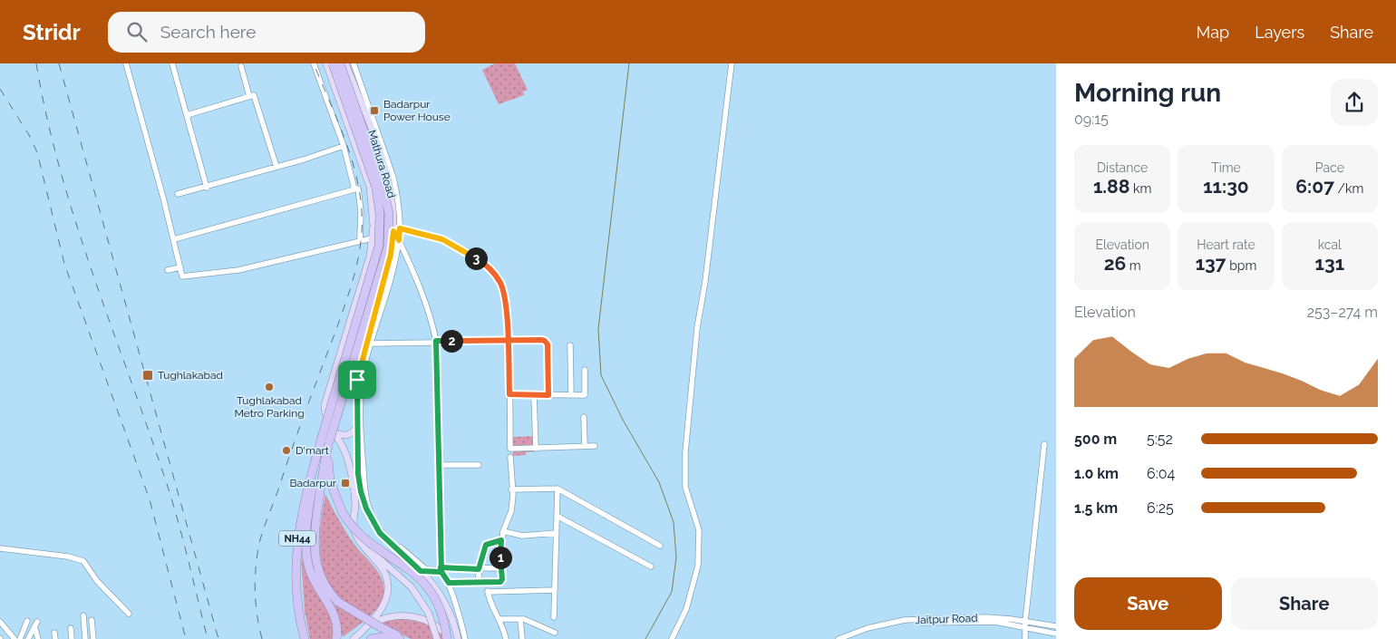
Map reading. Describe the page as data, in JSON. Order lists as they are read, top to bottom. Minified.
{"streets":{"highway":["Mathura Road","NH44"],"street":["Jaitpur Road"]},"places":{"transit":["Badarpur Power House","Tughlakabad","Badarpur"],"other":["Tughlakabad Metro Parking","D'mart"]},"page":{"header":"Stridr","search":"Search here","nav":["Map","Layers","Share"],"heading":["Morning run","09:15"],"stats":[["Distance","1.88 km"],["Time","11:30"],["Pace","6:07 /km"],["Elevation","26 m"],["Heart rate","137 bpm"],["kcal","131"]],"pins":["3","2","1"],"chart":["Elevation","253–274 m"],"list":[{"name":"500 m","note":"5:52"},{"name":"1.0 km","note":"6:04"},{"name":"1.5 km","note":"6:25"}],"buttons":["Save","Share"]}}
